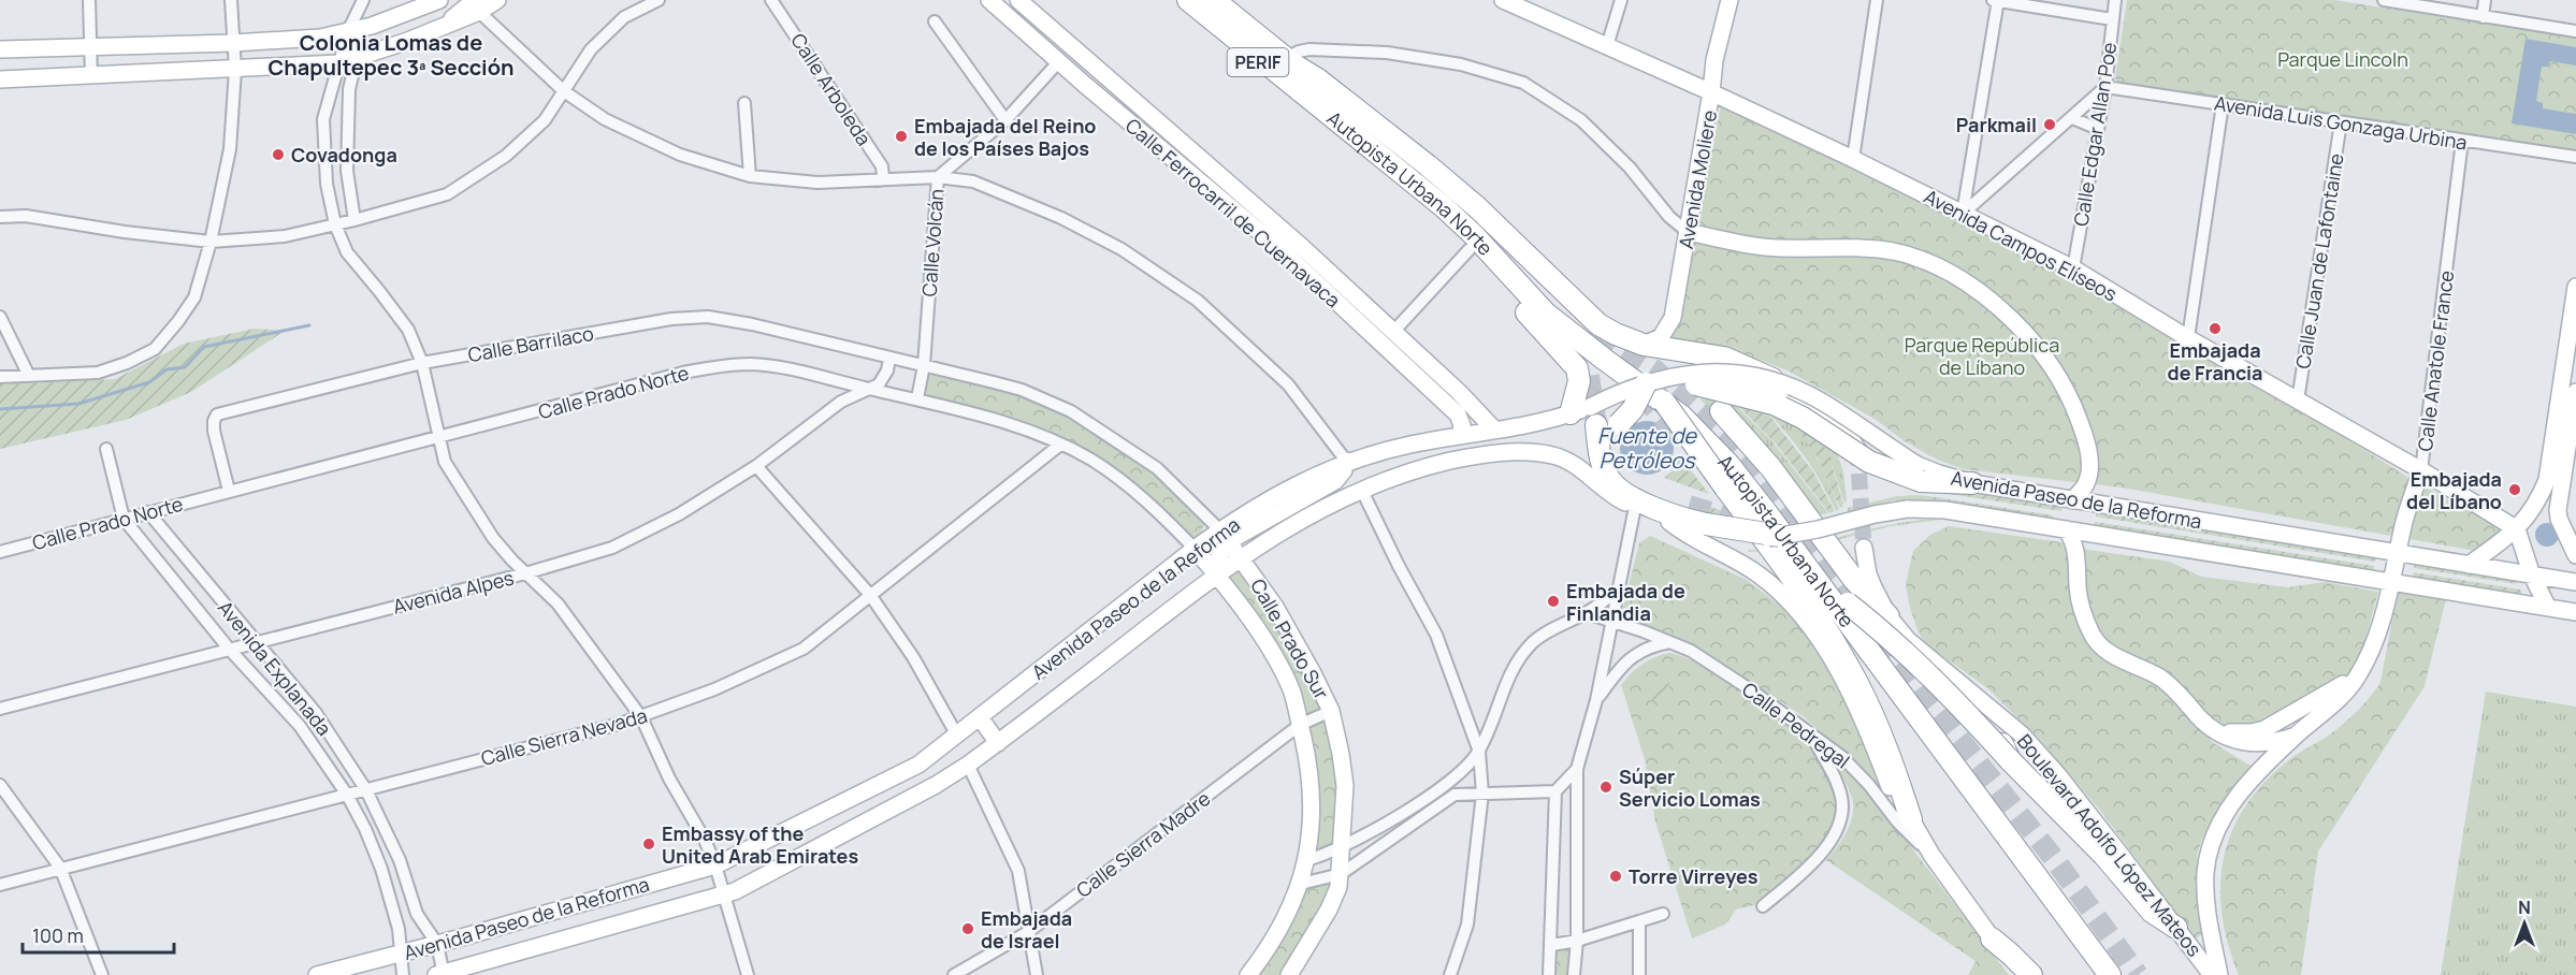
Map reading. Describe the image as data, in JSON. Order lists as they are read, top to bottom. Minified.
{"streets":{"highway":["PERIF","Autopista Urbana Norte"],"main road":["Avenida Moliere","Calle Ferrocarril de Cuernavaca","Avenida Campos Elíseos","Calle Anatole France","Avenida Paseo de la Reforma","Calle Prado Sur","Boulevard Adolfo López Mateos"],"street":["Calle Arboleda","Avenida Luis Gonzaga Urbina","Calle Edgar Allan Poe","Calle Volcán","Calle Juan de Lafontaine","Calle Barrilaco","Calle Prado Norte","Avenida Alpes","Avenida Explanada","Calle Pedregal","Calle Sierra Nevada","Calle Sierra Madre"]},"crossings":[["Avenida Luis Gonzaga Urbina","Calle Edgar Allan Poe"],["Avenida Luis Gonzaga Urbina","Calle Juan de Lafontaine"],["Avenida Luis Gonzaga Urbina","Calle Anatole France"],["Calle Edgar Allan Poe","Avenida Campos Elíseos"],["Avenida Moliere","Avenida Campos Elíseos"],["Calle Ferrocarril de Cuernavaca","Calle Volcán"],["Calle Volcán","Calle Barrilaco"],["Calle Volcán","Calle Prado Norte"],["Avenida Campos Elíseos","Calle Juan de Lafontaine"],["Avenida Campos Elíseos","Calle Anatole France"],["Calle Barrilaco","Calle Prado Norte"],["Calle Anatole France","Avenida Paseo de la Reforma"],["Calle Prado Norte","Avenida Paseo de la Reforma"],["Calle Prado Norte","Avenida Alpes"],["Calle Prado Norte","Calle Prado Sur"],["Calle Prado Norte","Avenida Explanada"],["Calle Prado Norte","Calle Sierra Nevada"],["Avenida Paseo de la Reforma","Calle Prado Sur"],["Avenida Paseo de la Reforma","Avenida Explanada"],["Avenida Alpes","Avenida Explanada"],["Calle Prado Sur","Calle Sierra Madre"],["Avenida Explanada","Calle Sierra Nevada"]],"districts":["Colonia Lomas de Chapultepec 3ª Sección"],"water":["Fuente de Petróleos"],"parks":["Parque Lincoln","Parque República de Líbano"],"places":["Parkmail","Embajada del Reino de los Países Bajos","Covadonga","Embajada de Francia","Embajada del Líbano","Embajada de Finlandia","Súper Servicio Lomas","Embassy of the United Arab Emirates","Torre Virreyes","Embajada de Israel"],"scale_bar":"100 m","north":"top"}
